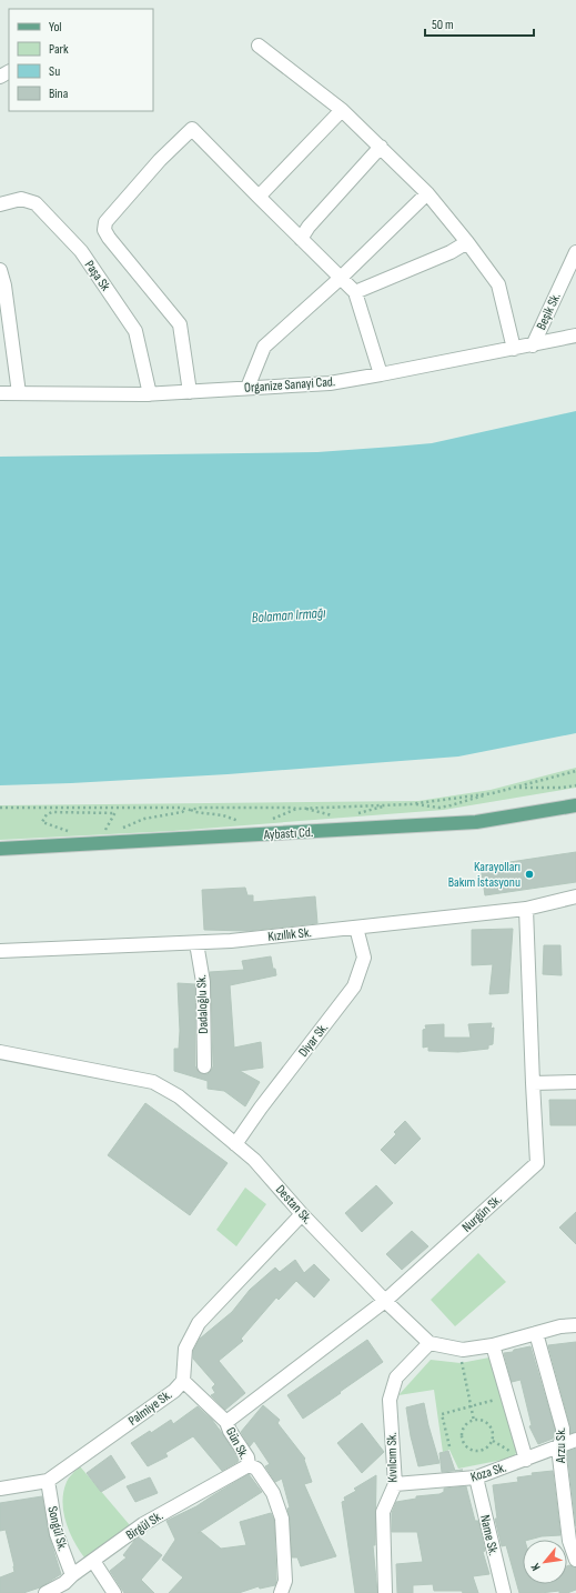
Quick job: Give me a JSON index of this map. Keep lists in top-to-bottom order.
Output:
{
  "streets": {
    "main road": ["Aybastı Cd."],
    "street": [
      "Paşa Sk",
      "Beşik Sk.",
      "Organize Sanayi Cad.",
      "Kızıllık Sk.",
      "Dadaloğlu Sk.",
      "Diyar Sk.",
      "Destan Sk.",
      "Nurgün Sk.",
      "Palmiye Sk.",
      "Gün Sk.",
      "Arzu Sk.",
      "Kıvılcım Sk.",
      "Koza Sk.",
      "Birgül Sk.",
      "Songül Sk.",
      "Name Sk."
    ]
  },
  "crossings": [
    ["Paşa Sk", "Organize Sanayi Cad."],
    ["Beşik Sk.", "Organize Sanayi Cad."],
    ["Kızıllık Sk.", "Dadaloğlu Sk."],
    ["Kızıllık Sk.", "Diyar Sk."],
    ["Kızıllık Sk.", "Nurgün Sk."],
    ["Diyar Sk.", "Destan Sk."],
    ["Destan Sk.", "Nurgün Sk."],
    ["Destan Sk.", "Palmiye Sk."],
    ["Destan Sk.", "Kıvılcım Sk."],
    ["Nurgün Sk.", "Gün Sk."],
    ["Palmiye Sk.", "Gün Sk."],
    ["Palmiye Sk.", "Songül Sk."],
    ["Gün Sk.", "Birgül Sk."],
    ["Arzu Sk.", "Koza Sk."],
    ["Kıvılcım Sk.", "Koza Sk."],
    ["Koza Sk.", "Name Sk."],
    ["Birgül Sk.", "Songül Sk."]
  ],
  "water": ["Bolaman Irmağı"],
  "places": ["Karayolları Bakım İstasyonu"],
  "legend": [
    "Yol",
    "Park",
    "Su",
    "Bina"
  ],
  "scale_bar": "50 m",
  "north": "bottom left"
}
